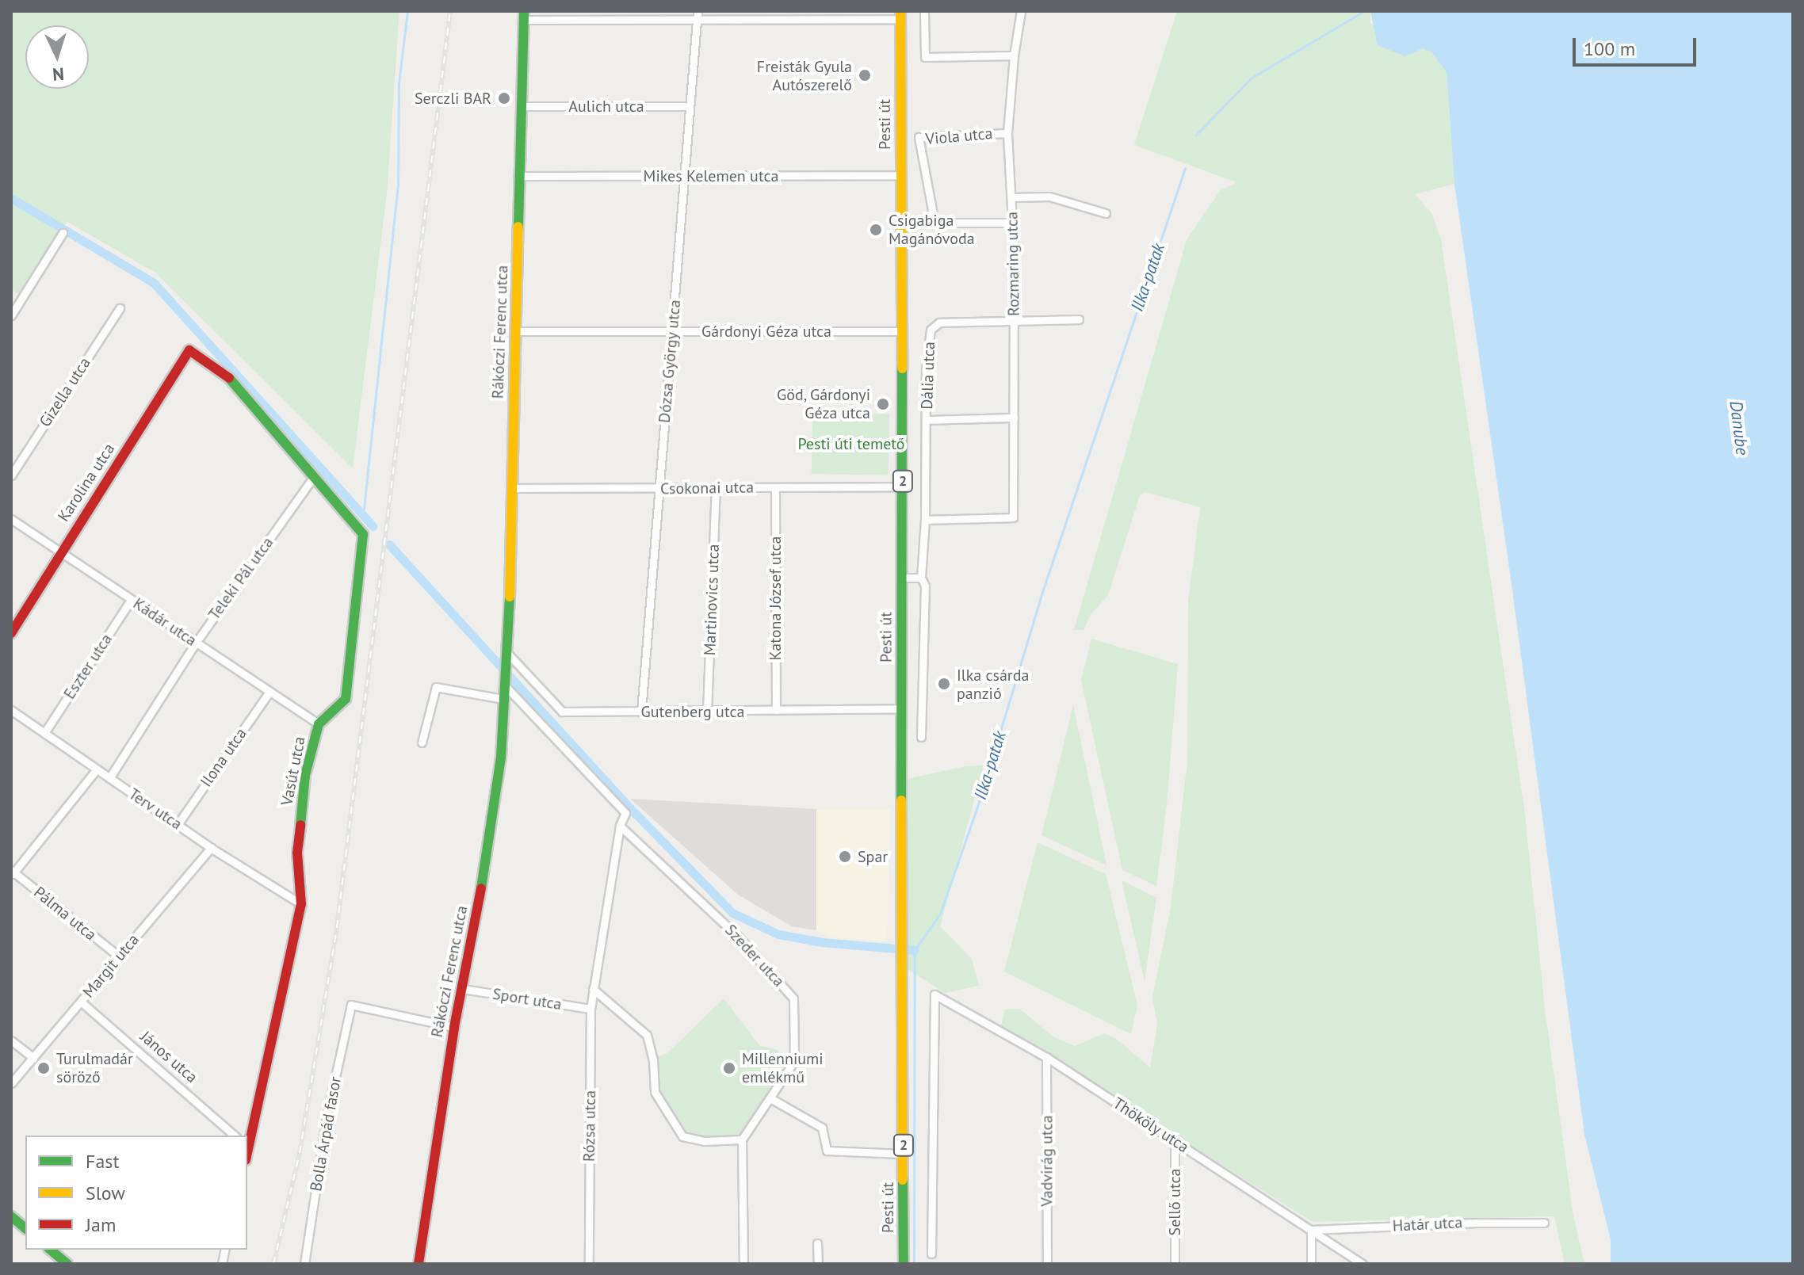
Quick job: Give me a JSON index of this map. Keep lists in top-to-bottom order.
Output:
{
  "streets": {
    "street": [
      "Aulich utca",
      "Pesti út",
      "Viola utca",
      "Mikes Kelemen utca",
      "Rozmaring utca",
      "Gárdonyi Géza utca",
      "Rákóczi Ferenc utca",
      "Dózsa György utca",
      "Dália utca",
      "Gizella utca",
      "2",
      "Karolina utca",
      "Csokonai utca",
      "Teleki Pál utca",
      "Katona József utca",
      "Martinovics utca",
      "Kádár utca",
      "Eszter utca",
      "Gutenberg utca",
      "Ilona utca",
      "Vasút utca",
      "Terv utca",
      "Pálma utca",
      "Szeder utca",
      "Margit utca",
      "Sport utca",
      "János utca",
      "Thököly utca",
      "Rózsa utca",
      "Bolla Árpád fasor",
      "Vadvirág utca",
      "Sellő utca",
      "Határ utca"
    ]
  },
  "crossings": [
    ["Aulich utca", "Rákóczi Ferenc utca"],
    ["Aulich utca", "Dózsa György utca"],
    ["Pesti út", "Mikes Kelemen utca"],
    ["Pesti út", "Gárdonyi Géza utca"],
    ["Pesti út", "Csokonai utca"],
    ["Pesti út", "Gutenberg utca"],
    ["Viola utca", "Rozmaring utca"],
    ["Mikes Kelemen utca", "Rákóczi Ferenc utca"],
    ["Mikes Kelemen utca", "Dózsa György utca"],
    ["Rozmaring utca", "Dália utca"],
    ["Gárdonyi Géza utca", "Rákóczi Ferenc utca"],
    ["Gárdonyi Géza utca", "Dózsa György utca"],
    ["Rákóczi Ferenc utca", "Csokonai utca"],
    ["Rákóczi Ferenc utca", "Gutenberg utca"],
    ["Rákóczi Ferenc utca", "Sport utca"],
    ["Rákóczi Ferenc utca", "Bolla Árpád fasor"],
    ["Dózsa György utca", "Csokonai utca"],
    ["Dózsa György utca", "Gutenberg utca"],
    ["Karolina utca", "Kádár utca"],
    ["Karolina utca", "Vasút utca"],
    ["Csokonai utca", "Katona József utca"],
    ["Csokonai utca", "Martinovics utca"],
    ["Teleki Pál utca", "Kádár utca"],
    ["Teleki Pál utca", "Vasút utca"],
    ["Teleki Pál utca", "Terv utca"],
    ["Katona József utca", "Gutenberg utca"],
    ["Martinovics utca", "Gutenberg utca"],
    ["Kádár utca", "Eszter utca"],
    ["Kádár utca", "Ilona utca"],
    ["Kádár utca", "Vasút utca"],
    ["Eszter utca", "Terv utca"],
    ["Ilona utca", "Terv utca"],
    ["Vasút utca", "Terv utca"],
    ["Terv utca", "Margit utca"],
    ["Pálma utca", "Margit utca"],
    ["Szeder utca", "Rózsa utca"],
    ["Margit utca", "János utca"],
    ["Sport utca", "Rózsa utca"],
    ["Thököly utca", "Vadvirág utca"],
    ["Thököly utca", "Sellő utca"],
    ["Thököly utca", "Határ utca"]
  ],
  "water": ["Ilka-patak", "Danube"],
  "parks": ["Pesti úti temető"],
  "places": [
    "Freisták Gyula Autószerelő",
    "Serczli BAR",
    "Csigabiga Magánóvoda",
    "Göd, Gárdonyi Géza utca",
    "Ilka csárda panzió",
    "Spar",
    "Turulmadár söröző",
    "Millenniumi emlékmű"
  ],
  "legend": ["Fast", "Slow", "Jam"],
  "scale_bar": "100 m",
  "north": "bottom"
}
